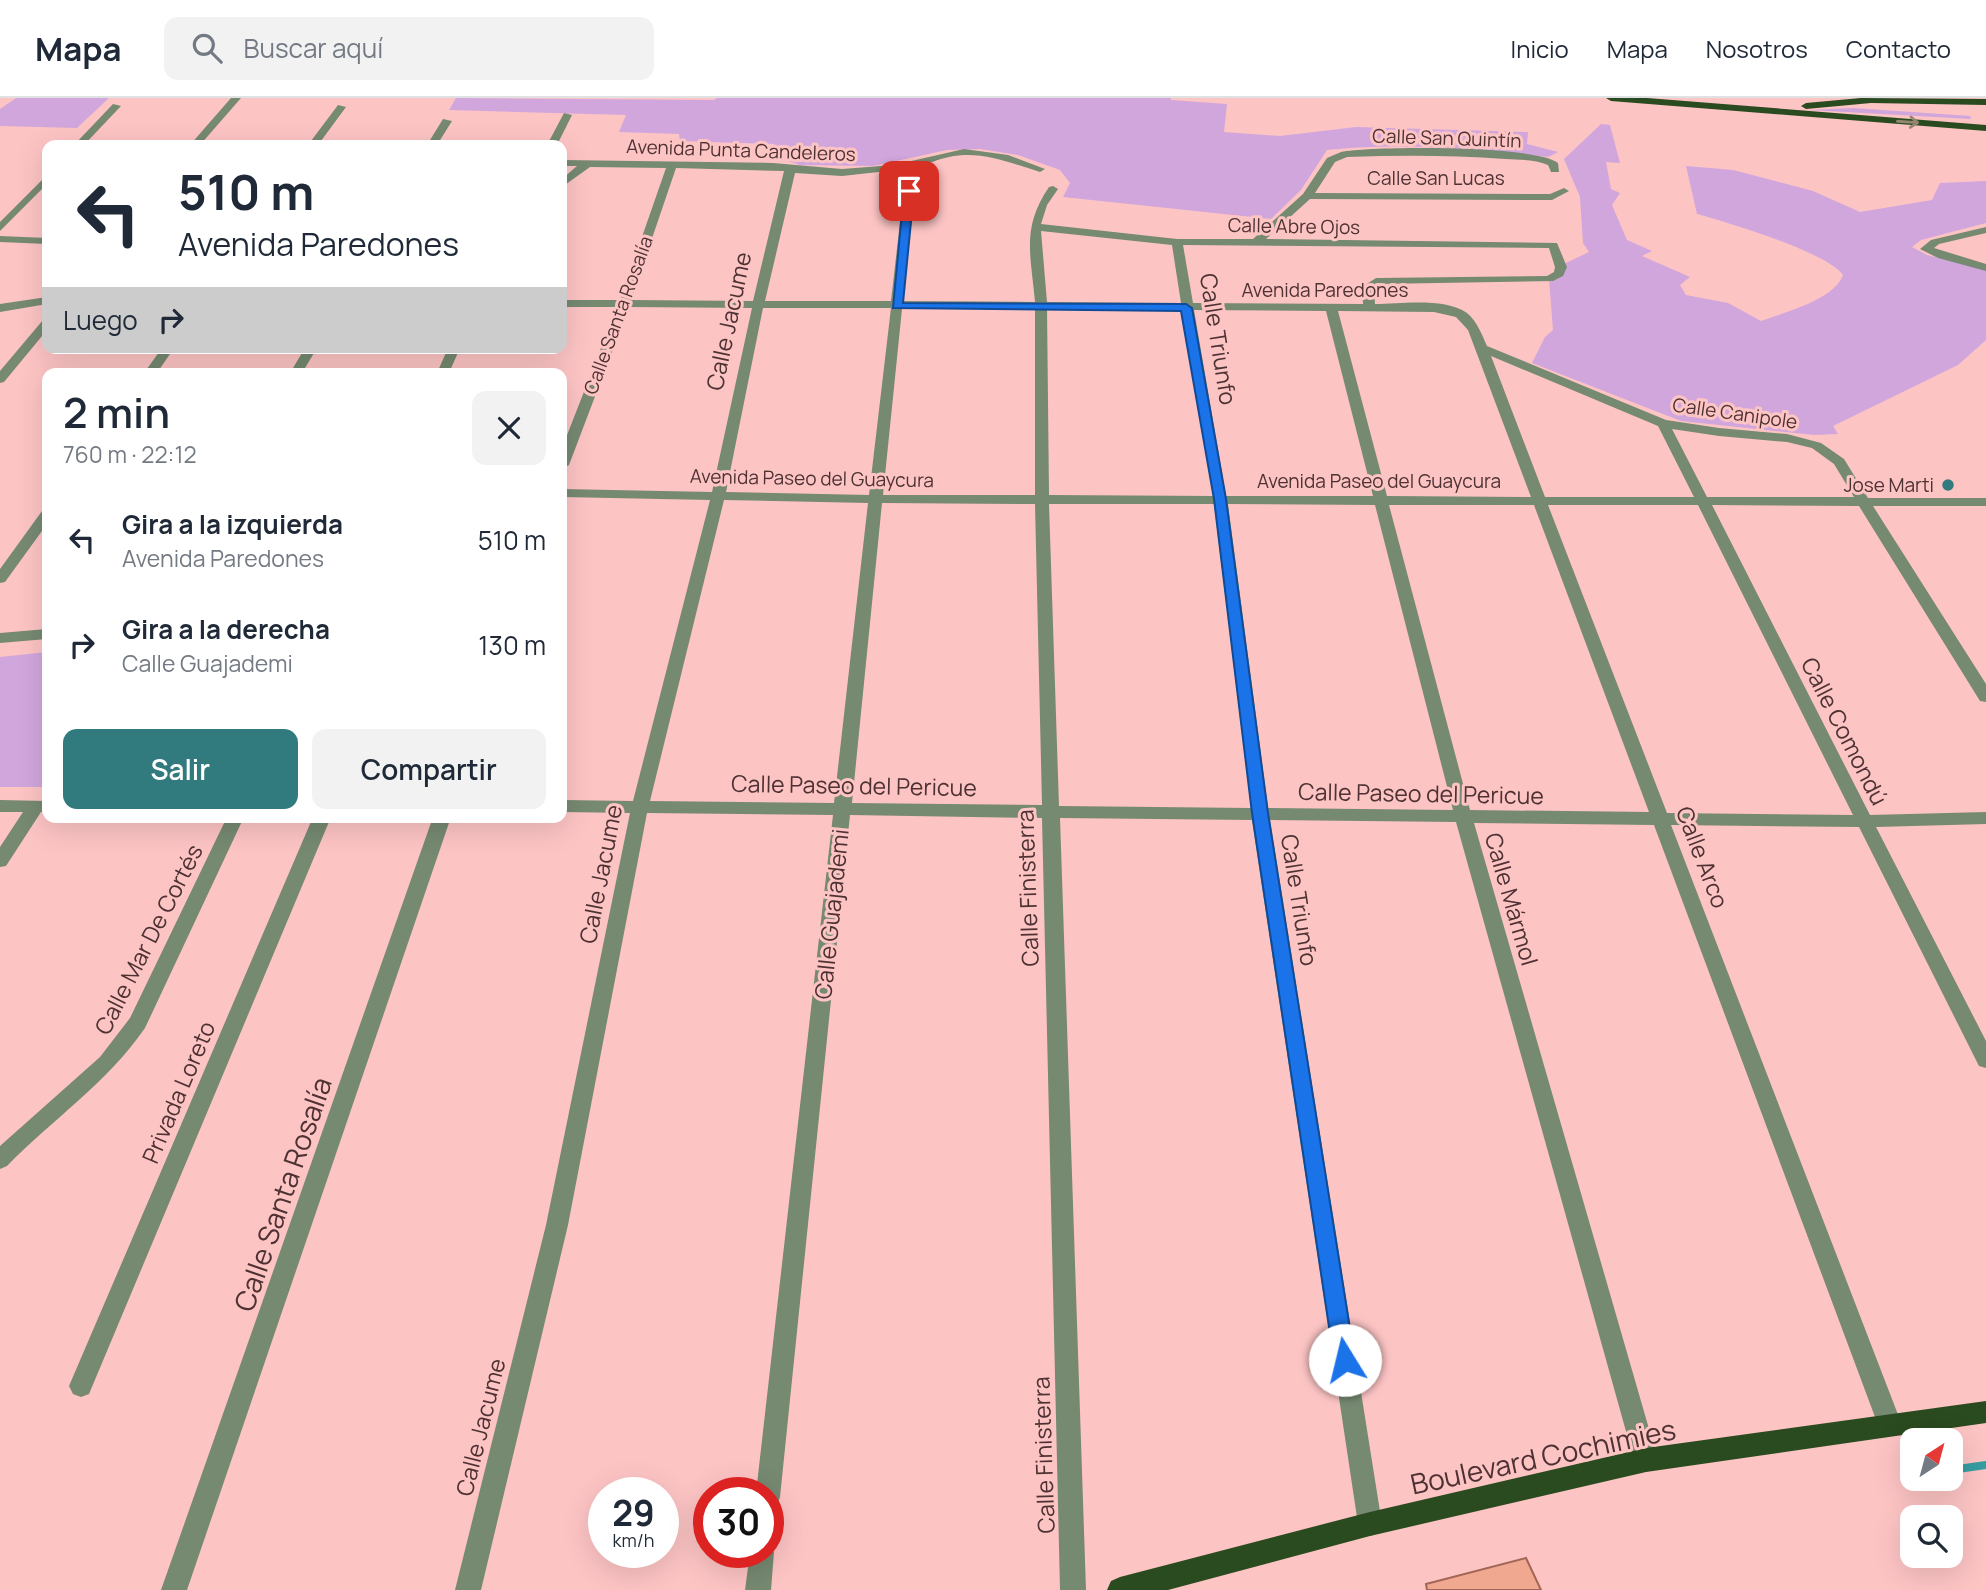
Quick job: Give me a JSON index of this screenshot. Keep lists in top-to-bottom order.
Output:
{
  "streets": {
    "main road": ["Boulevard Cochimies"],
    "street": [
      "Calle San Quintín",
      "Avenida Punta Candeleros",
      "Calle San Lucas",
      "Calle Abre Ojos",
      "Avenida Paredones",
      "Calle Santa Rosalía",
      "Calle Jacume",
      "Calle Triunfo",
      "Calle Canipole",
      "Avenida Paseo del Guaycura",
      "Calle Comondú",
      "Calle Paseo del Pericue",
      "Calle Arco",
      "Calle Finisterra",
      "Calle Mármol",
      "Calle Guajademi",
      "Calle Mar De Cortés",
      "Privada Loreto"
    ]
  },
  "crossings": [
    ["Calle San Quintín", "Calle San Lucas"],
    ["Avenida Punta Candeleros", "Calle Santa Rosalía"],
    ["Avenida Punta Candeleros", "Calle Jacume"],
    ["Avenida Punta Candeleros", "Calle Guajademi"],
    ["Calle Abre Ojos", "Avenida Paredones"],
    ["Calle Abre Ojos", "Calle Triunfo"],
    ["Calle Abre Ojos", "Calle Finisterra"],
    ["Avenida Paredones", "Calle Santa Rosalía"],
    ["Avenida Paredones", "Calle Jacume"],
    ["Avenida Paredones", "Calle Triunfo"],
    ["Avenida Paredones", "Calle Arco"],
    ["Avenida Paredones", "Calle Finisterra"],
    ["Avenida Paredones", "Calle Mármol"],
    ["Avenida Paredones", "Calle Guajademi"],
    ["Calle Jacume", "Avenida Paseo del Guaycura"],
    ["Calle Jacume", "Calle Paseo del Pericue"],
    ["Calle Triunfo", "Avenida Paseo del Guaycura"],
    ["Calle Triunfo", "Calle Paseo del Pericue"],
    ["Calle Triunfo", "Boulevard Cochimies"],
    ["Calle Canipole", "Avenida Paseo del Guaycura"],
    ["Calle Canipole", "Calle Comondú"],
    ["Calle Canipole", "Calle Arco"],
    ["Avenida Paseo del Guaycura", "Calle Comondú"],
    ["Avenida Paseo del Guaycura", "Calle Arco"],
    ["Avenida Paseo del Guaycura", "Calle Finisterra"],
    ["Avenida Paseo del Guaycura", "Calle Mármol"],
    ["Avenida Paseo del Guaycura", "Calle Guajademi"],
    ["Calle Comondú", "Calle Paseo del Pericue"],
    ["Calle Paseo del Pericue", "Calle Arco"],
    ["Calle Paseo del Pericue", "Calle Finisterra"],
    ["Calle Paseo del Pericue", "Calle Mármol"],
    ["Calle Paseo del Pericue", "Calle Guajademi"],
    ["Calle Arco", "Boulevard Cochimies"],
    ["Calle Mármol", "Boulevard Cochimies"]
  ],
  "places": ["Jose Marti"],
  "north": "top right",
  "page": {
    "header": "Mapa",
    "search": "Buscar aquí",
    "nav": [
      "Inicio",
      "Mapa",
      "Nosotros",
      "Contacto"
    ],
    "turn": ["510 m", "Avenida Paredones"],
    "then": "Luego",
    "heading": ["2 min", "760 m · 22:12"],
    "list": [
      {
        "name": "Gira a la izquierda",
        "note": "Avenida Paredones",
        "value": "510 m"
      },
      {
        "name": "Gira a la derecha",
        "note": "Calle Guajademi",
        "value": "130 m"
      }
    ],
    "buttons": ["Salir", "Compartir"],
    "speed": "29 km/h",
    "limit": "30"
  }
}
